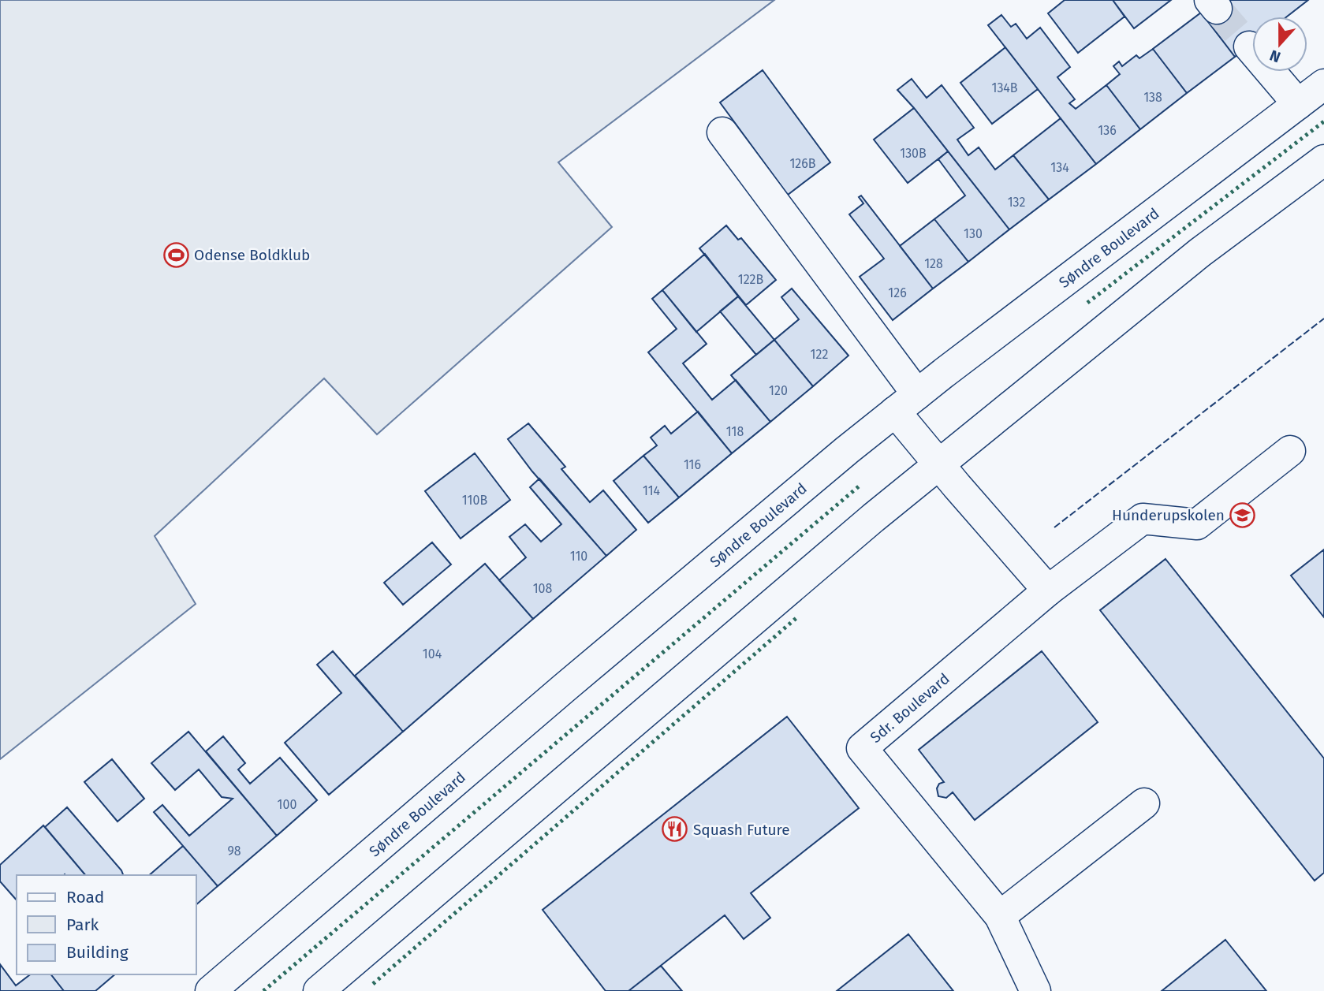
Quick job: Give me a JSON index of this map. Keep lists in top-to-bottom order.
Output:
{
  "streets": {
    "street": ["Søndre Boulevard", "Sdr. Boulevard"]
  },
  "places": {
    "sports": ["Odense Boldklub"],
    "school or university": ["Hunderupskolen"],
    "restaurant": ["Squash Future"]
  },
  "house_numbers": [
    "134B",
    "138",
    "136",
    "130B",
    "126B",
    "134",
    "132",
    "130",
    "128",
    "122B",
    "126",
    "122",
    "120",
    "118",
    "116",
    "114",
    "110B",
    "110",
    "108",
    "104",
    "100",
    "98"
  ],
  "legend": ["Road", "Park", "Building"],
  "north": "bottom"
}
